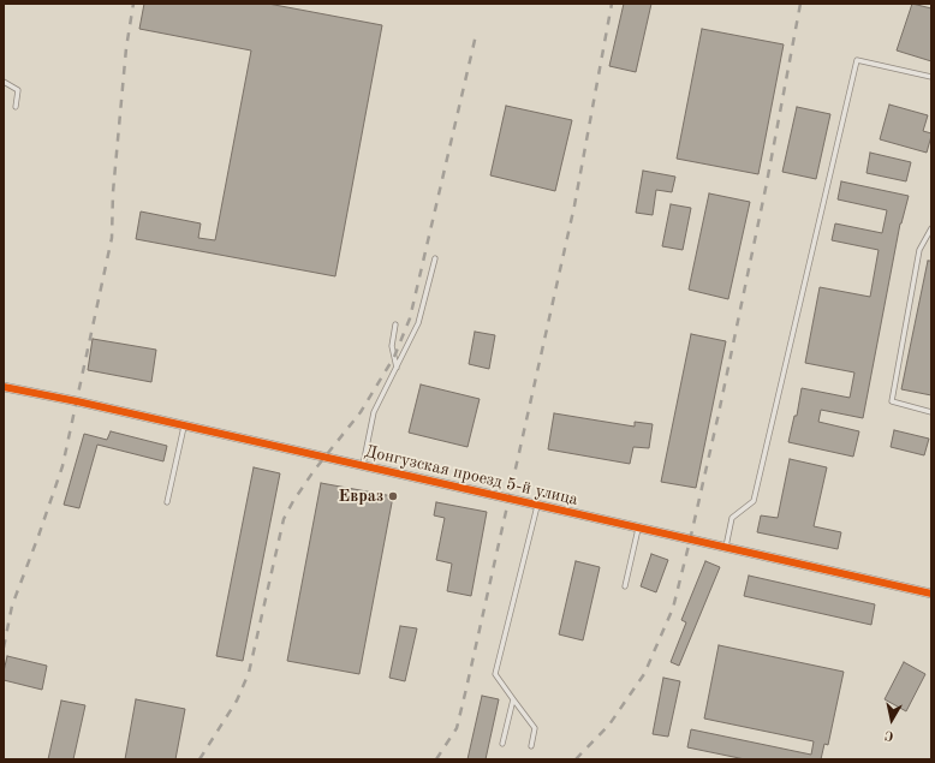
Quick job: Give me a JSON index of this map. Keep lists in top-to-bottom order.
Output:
{
  "streets": {
    "street": ["Донгузская проезд 5-й улица"]
  },
  "places": ["Евраз"],
  "north": "bottom"
}
